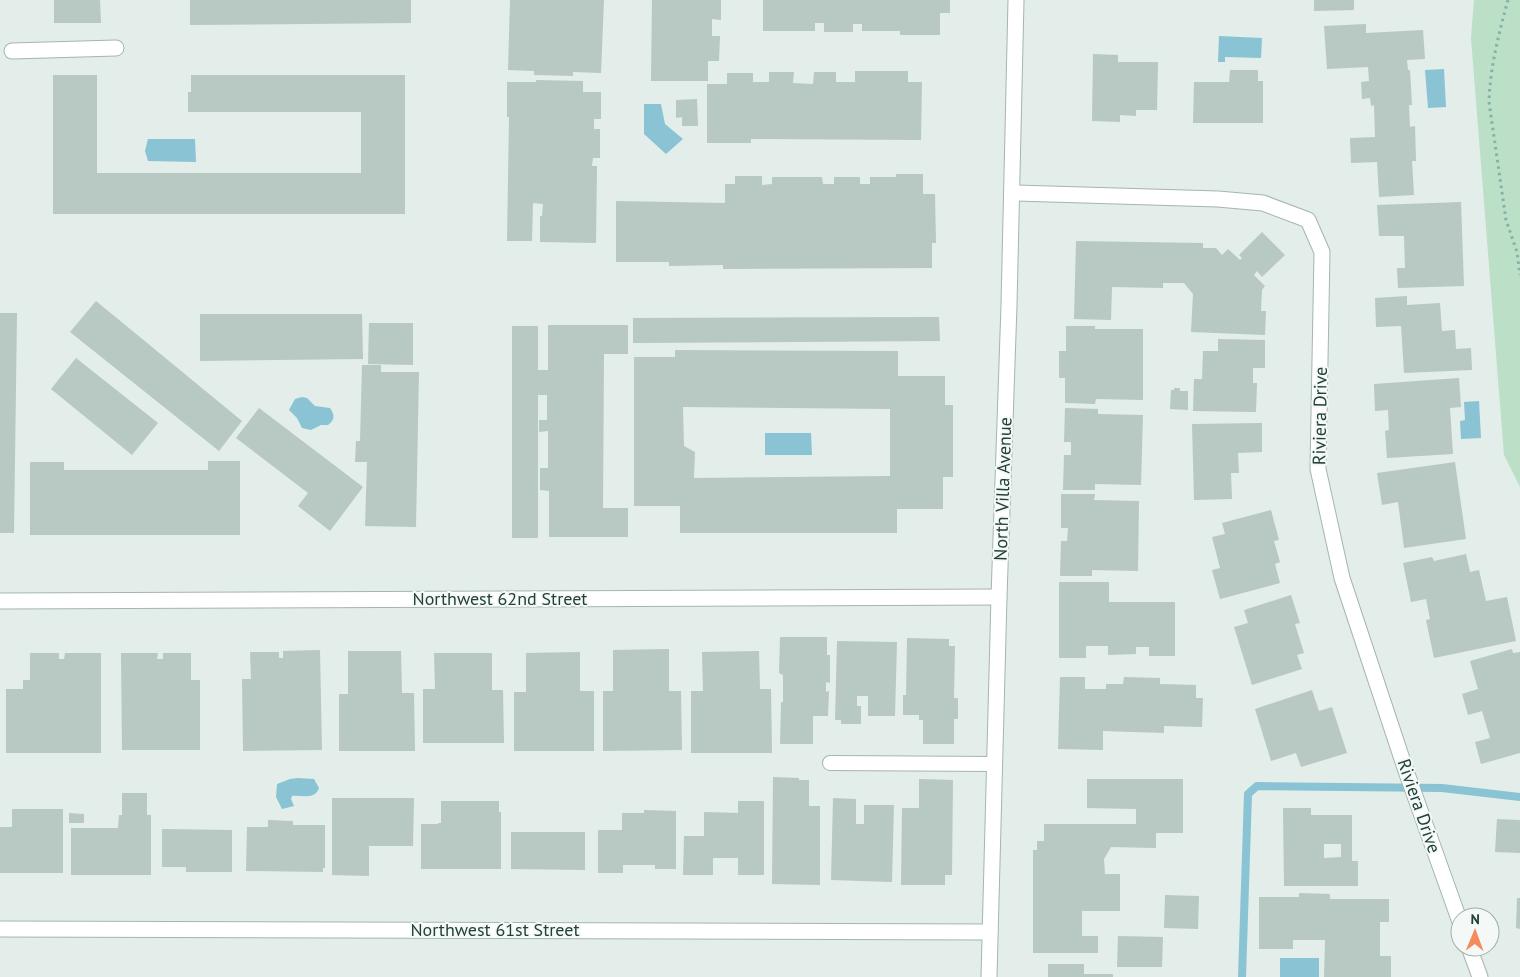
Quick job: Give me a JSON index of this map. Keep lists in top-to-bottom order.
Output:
{
  "streets": {
    "street": [
      "Riviera Drive",
      "North Villa Avenue",
      "Northwest 62nd Street",
      "Northwest 61st Street"
    ]
  },
  "crossings": [
    ["Riviera Drive", "North Villa Avenue"],
    ["North Villa Avenue", "Northwest 62nd Street"],
    ["North Villa Avenue", "Northwest 61st Street"]
  ],
  "north": "top"
}
